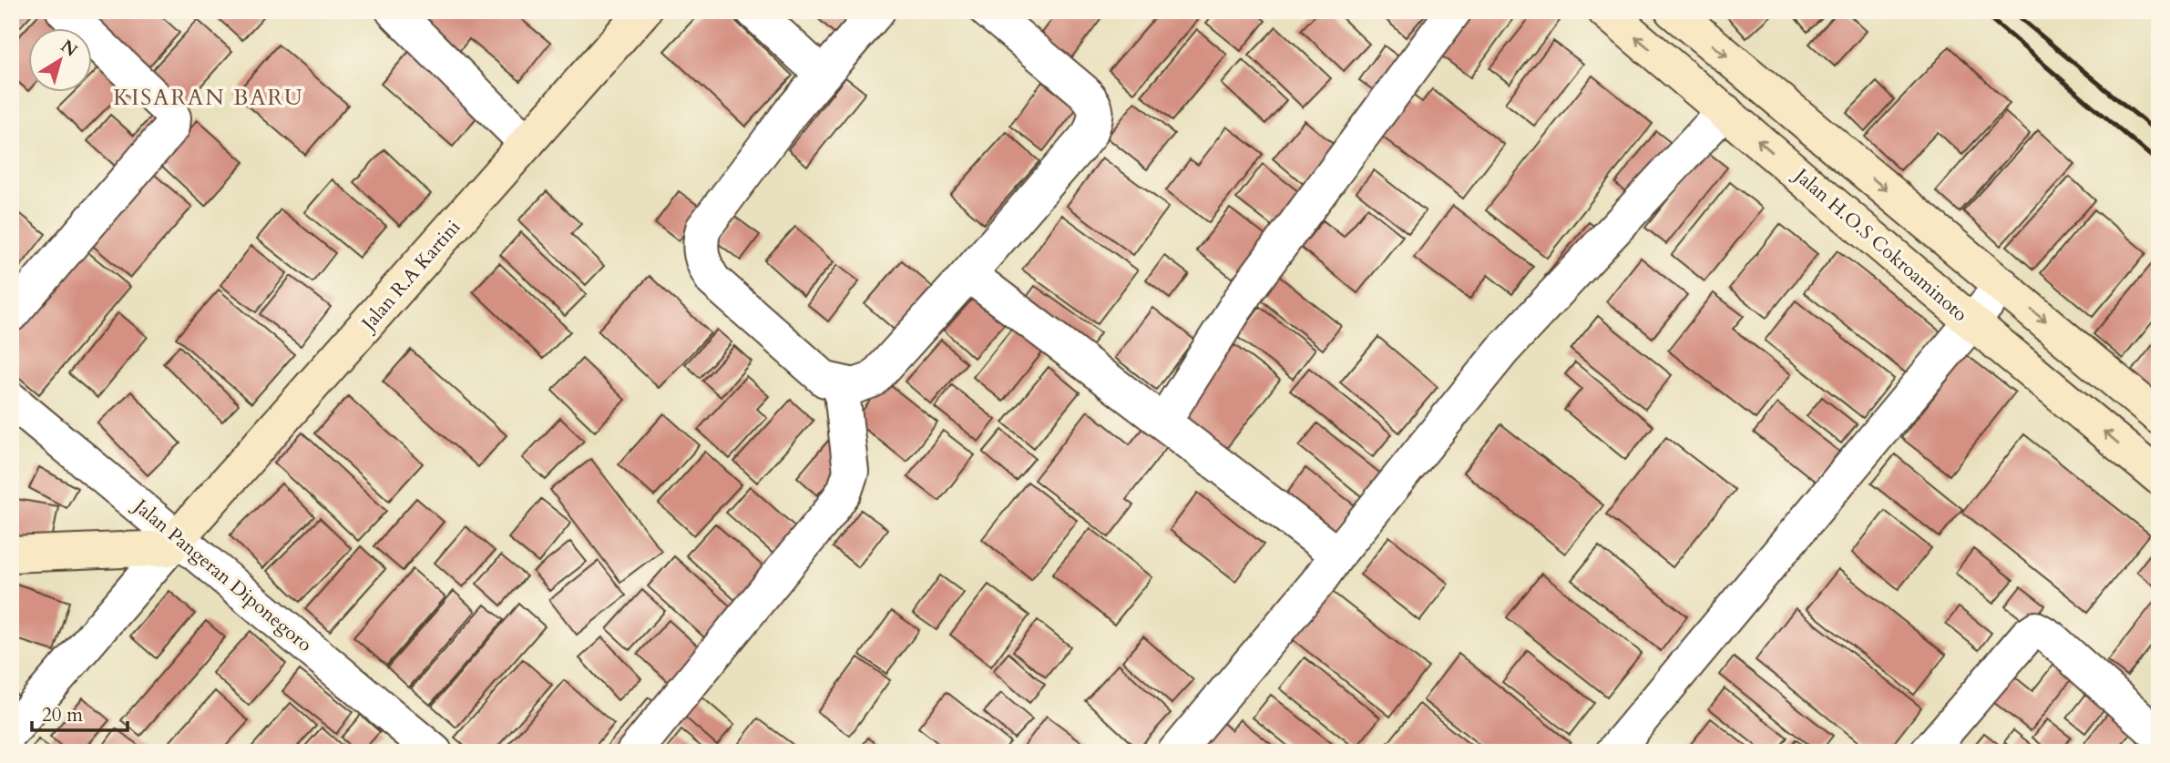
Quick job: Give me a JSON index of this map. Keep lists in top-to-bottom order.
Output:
{
  "streets": {
    "main road": ["Jalan H.O.S Cokroaminoto", "Jalan R.A Kartini"],
    "street": ["Jalan Pangeran Diponegoro"]
  },
  "crossings": [
    ["Jalan R.A Kartini", "Jalan Pangeran Diponegoro"]
  ],
  "districts": ["KISARAN BARU"],
  "scale_bar": "20 m",
  "north": "top right"
}
